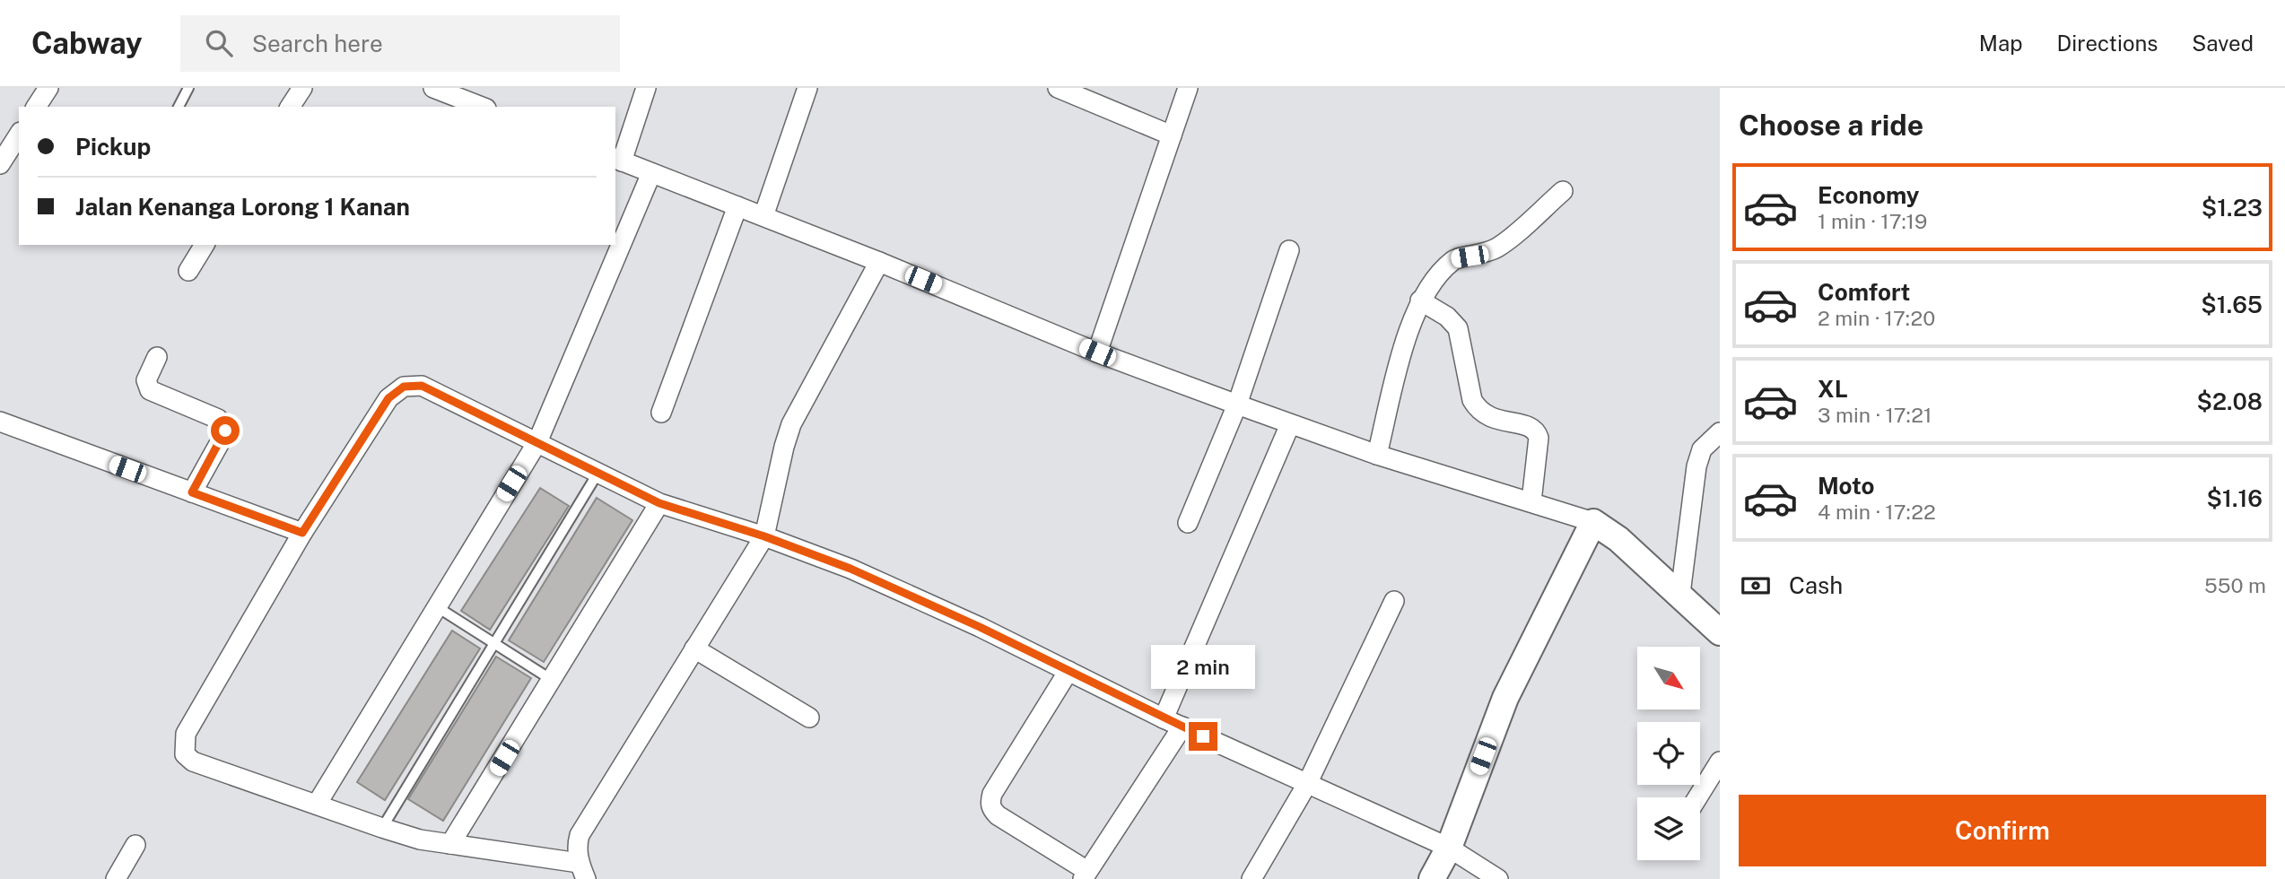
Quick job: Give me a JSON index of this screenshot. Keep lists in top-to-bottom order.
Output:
{
  "north": "bottom right",
  "page": {
    "header": "Cabway",
    "search": "Search here",
    "nav": ["Map", "Directions", "Saved"],
    "heading": "Choose a ride",
    "banner": ["Pickup", "Jalan Kenanga Lorong 1 Kanan"],
    "list": [
      {
        "name": "Economy",
        "note": "1 min · 17:19",
        "value": "$1.23"
      },
      {
        "name": "Comfort",
        "note": "2 min · 17:20",
        "value": "$1.65"
      },
      {
        "name": "XL",
        "note": "3 min · 17:21",
        "value": "$2.08"
      },
      {
        "name": "Moto",
        "note": "4 min · 17:22",
        "value": "$1.16"
      }
    ],
    "pay": ["Cash", "550 m"],
    "bubble": "2 min",
    "buttons": "Confirm"
  }
}
